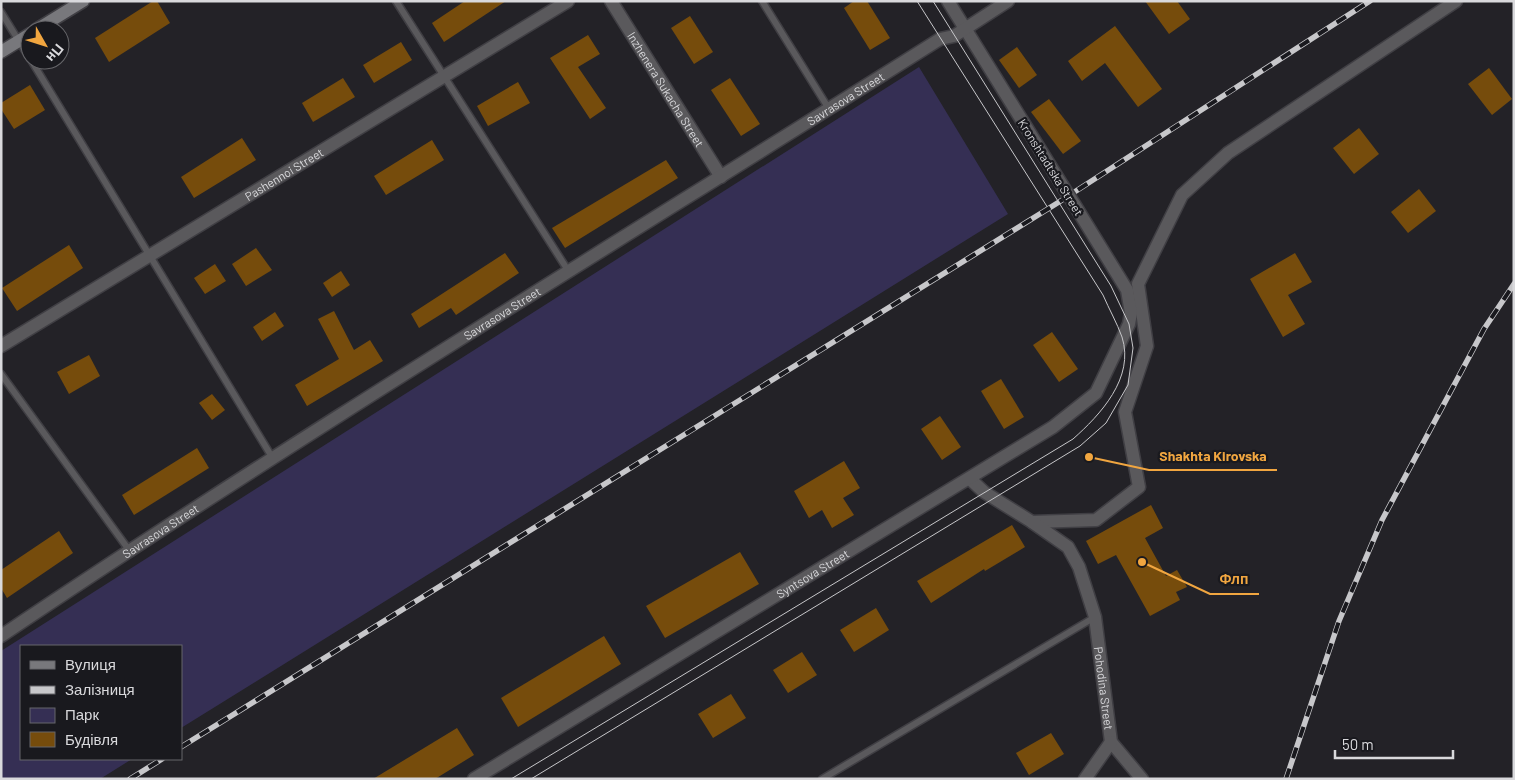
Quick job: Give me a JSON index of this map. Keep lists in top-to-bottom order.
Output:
{
  "streets": {
    "street": [
      "Inzhenera Sukacha Street",
      "Savrasova Street",
      "Kronshtadtska Street",
      "Pashennoi Street",
      "Syntsova Street",
      "Pohodina Street"
    ]
  },
  "crossings": [
    ["Inzhenera Sukacha Street", "Savrasova Street"],
    ["Savrasova Street", "Kronshtadtska Street"],
    ["Kronshtadtska Street", "Syntsova Street"],
    ["Syntsova Street", "Pohodina Street"]
  ],
  "places": ["Shakhta Kirovska", "Флп"],
  "legend": [
    "Вулиця",
    "Залізниця",
    "Парк",
    "Будівля"
  ],
  "scale_bar": "50 m",
  "north": "bottom right"
}
